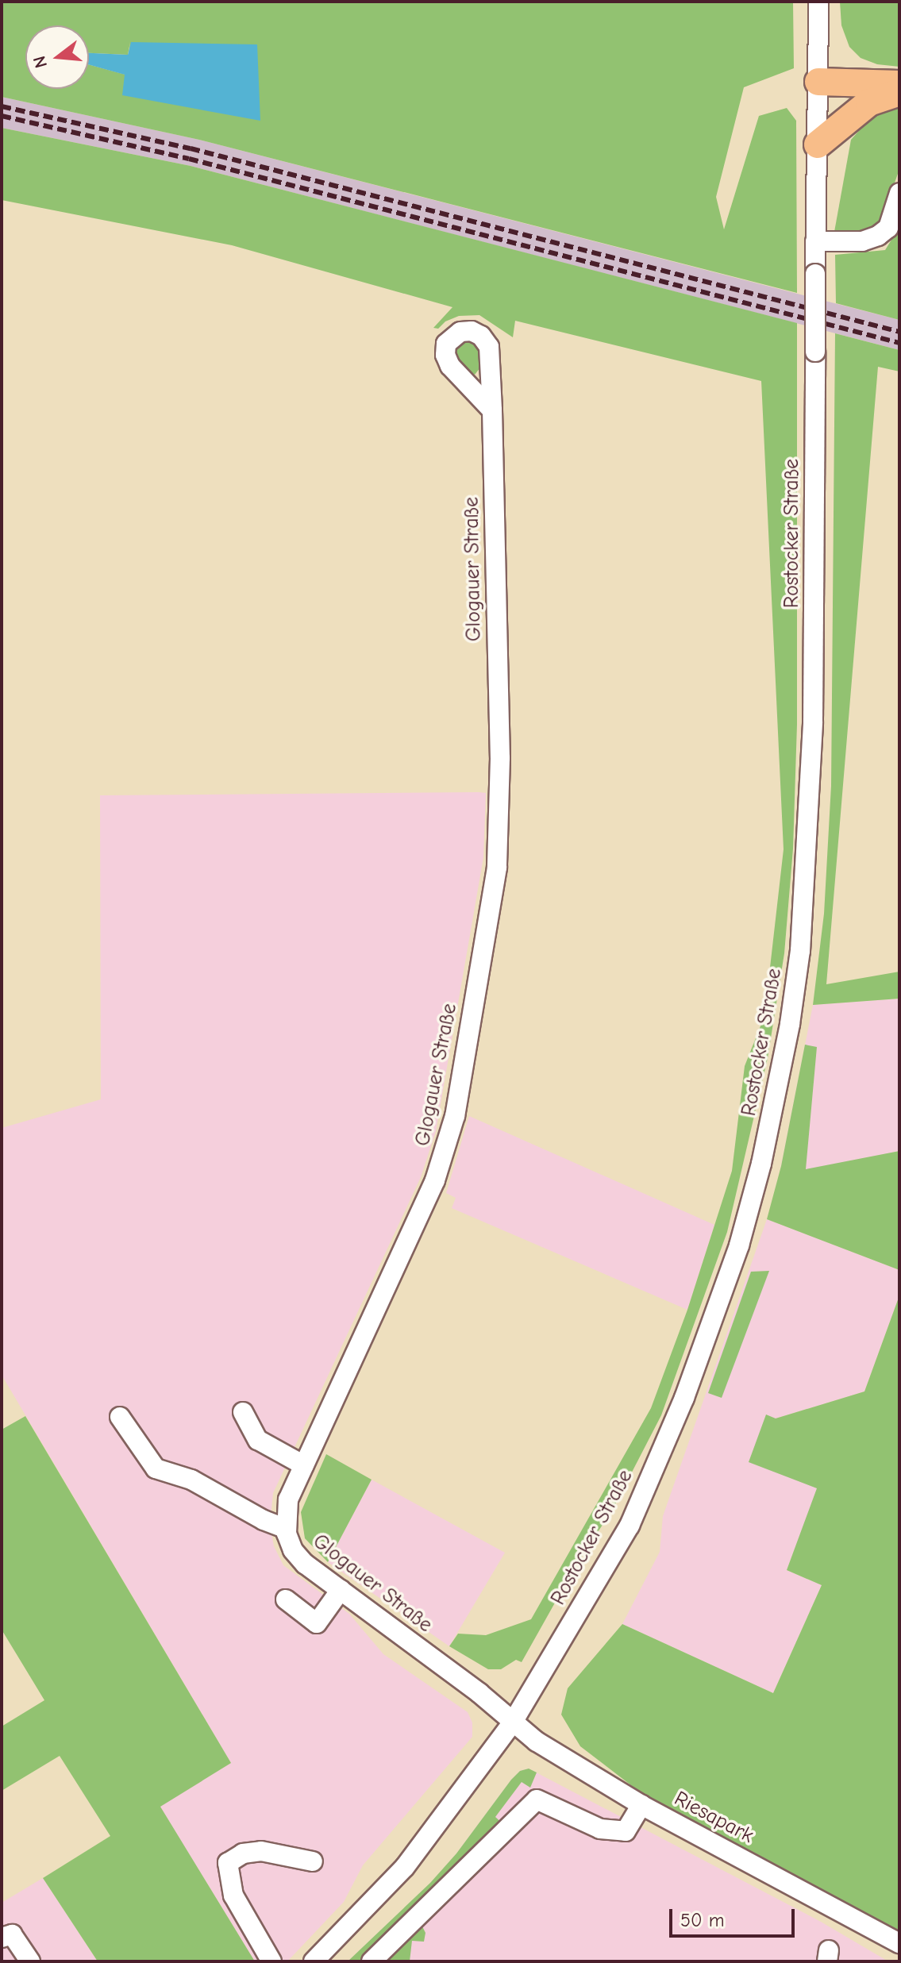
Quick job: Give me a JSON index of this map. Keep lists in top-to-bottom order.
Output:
{
  "streets": {
    "street": ["Rostocker Straße", "Glogauer Straße", "Riesapark"]
  },
  "crossings": [
    ["Rostocker Straße", "Glogauer Straße"],
    ["Rostocker Straße", "Riesapark"],
    ["Glogauer Straße", "Riesapark"]
  ],
  "scale_bar": "50 m",
  "north": "left"
}
